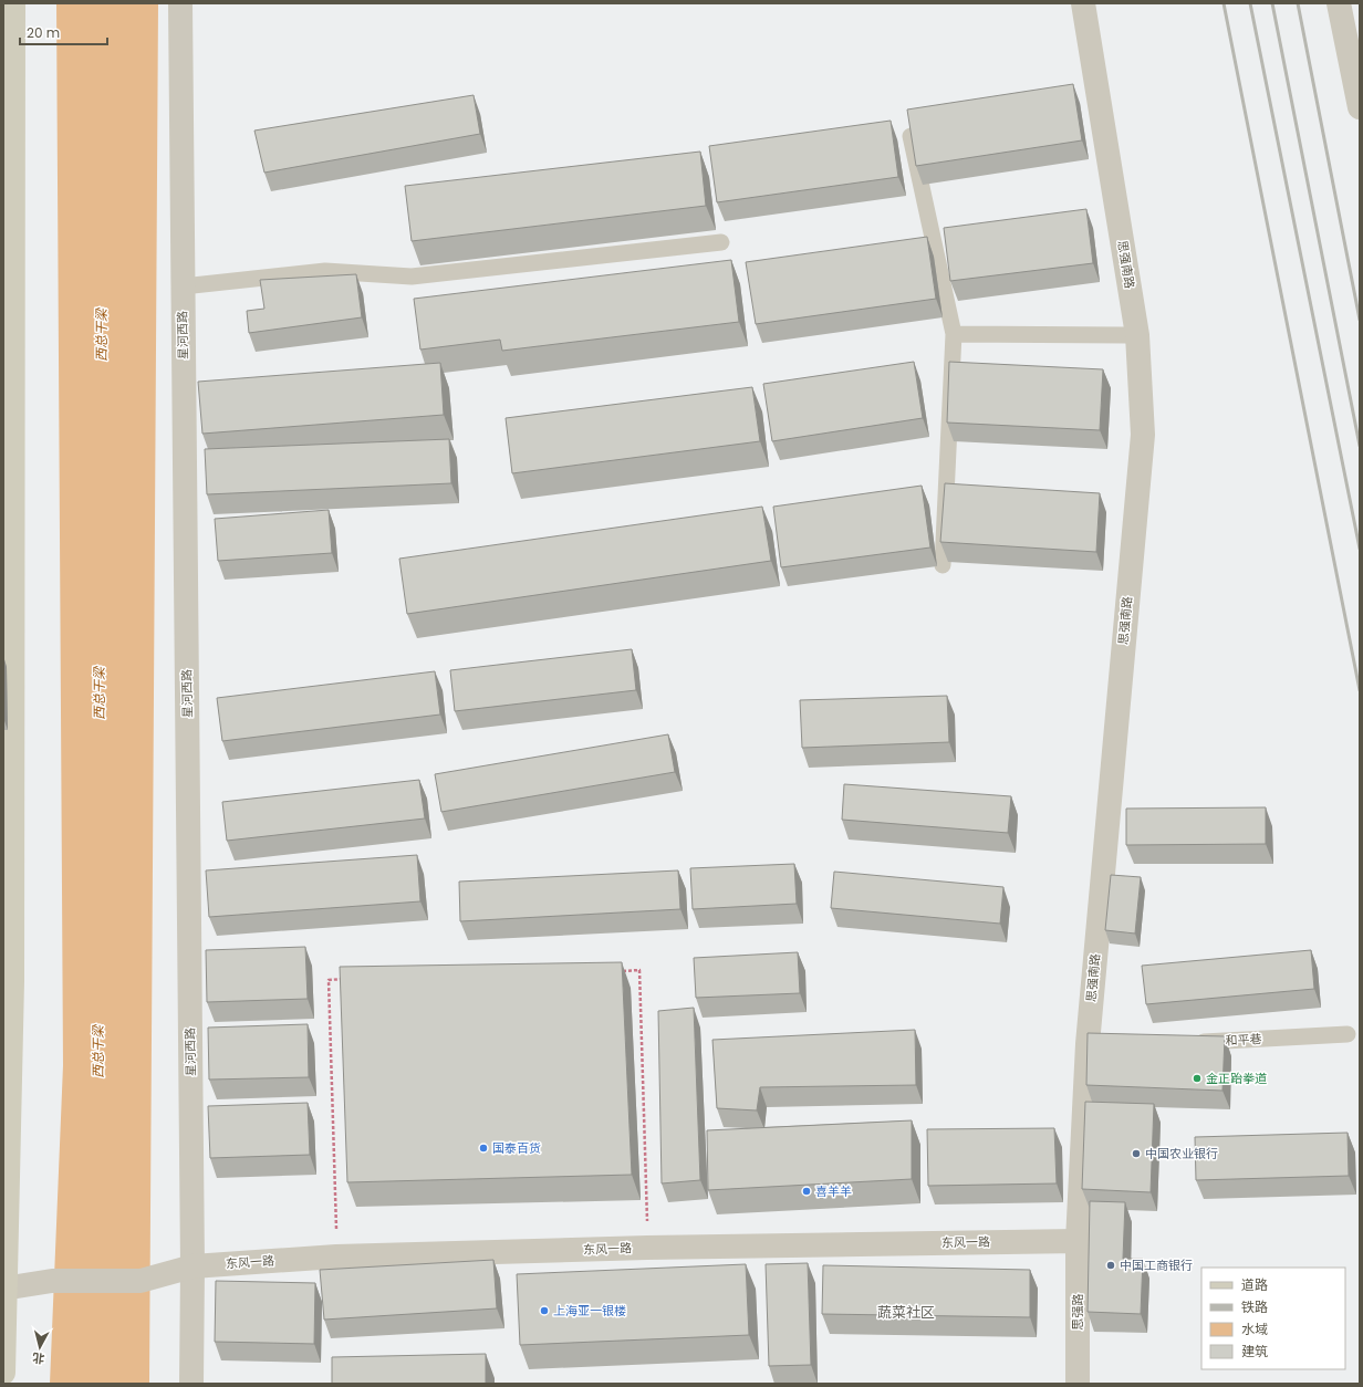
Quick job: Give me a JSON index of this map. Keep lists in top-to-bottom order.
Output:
{
  "streets": {
    "street": [
      "思强南路",
      "星河西路",
      "东风一路",
      "思强路"
    ],
    "lane": ["和平巷"]
  },
  "crossings": [
    ["思强南路", "东风一路"],
    ["思强南路", "思强路"],
    ["星河西路", "东风一路"],
    ["东风一路", "思强路"]
  ],
  "districts": ["蔬菜社区"],
  "water": ["西总干梁"],
  "places": [
    "金正跆拳道",
    "国泰百货",
    "中国农业银行",
    "喜羊羊",
    "中国工商银行",
    "上海亚一银楼"
  ],
  "legend": [
    "道路",
    "铁路",
    "水域",
    "建筑"
  ],
  "scale_bar": "20 m",
  "north": "bottom"
}
